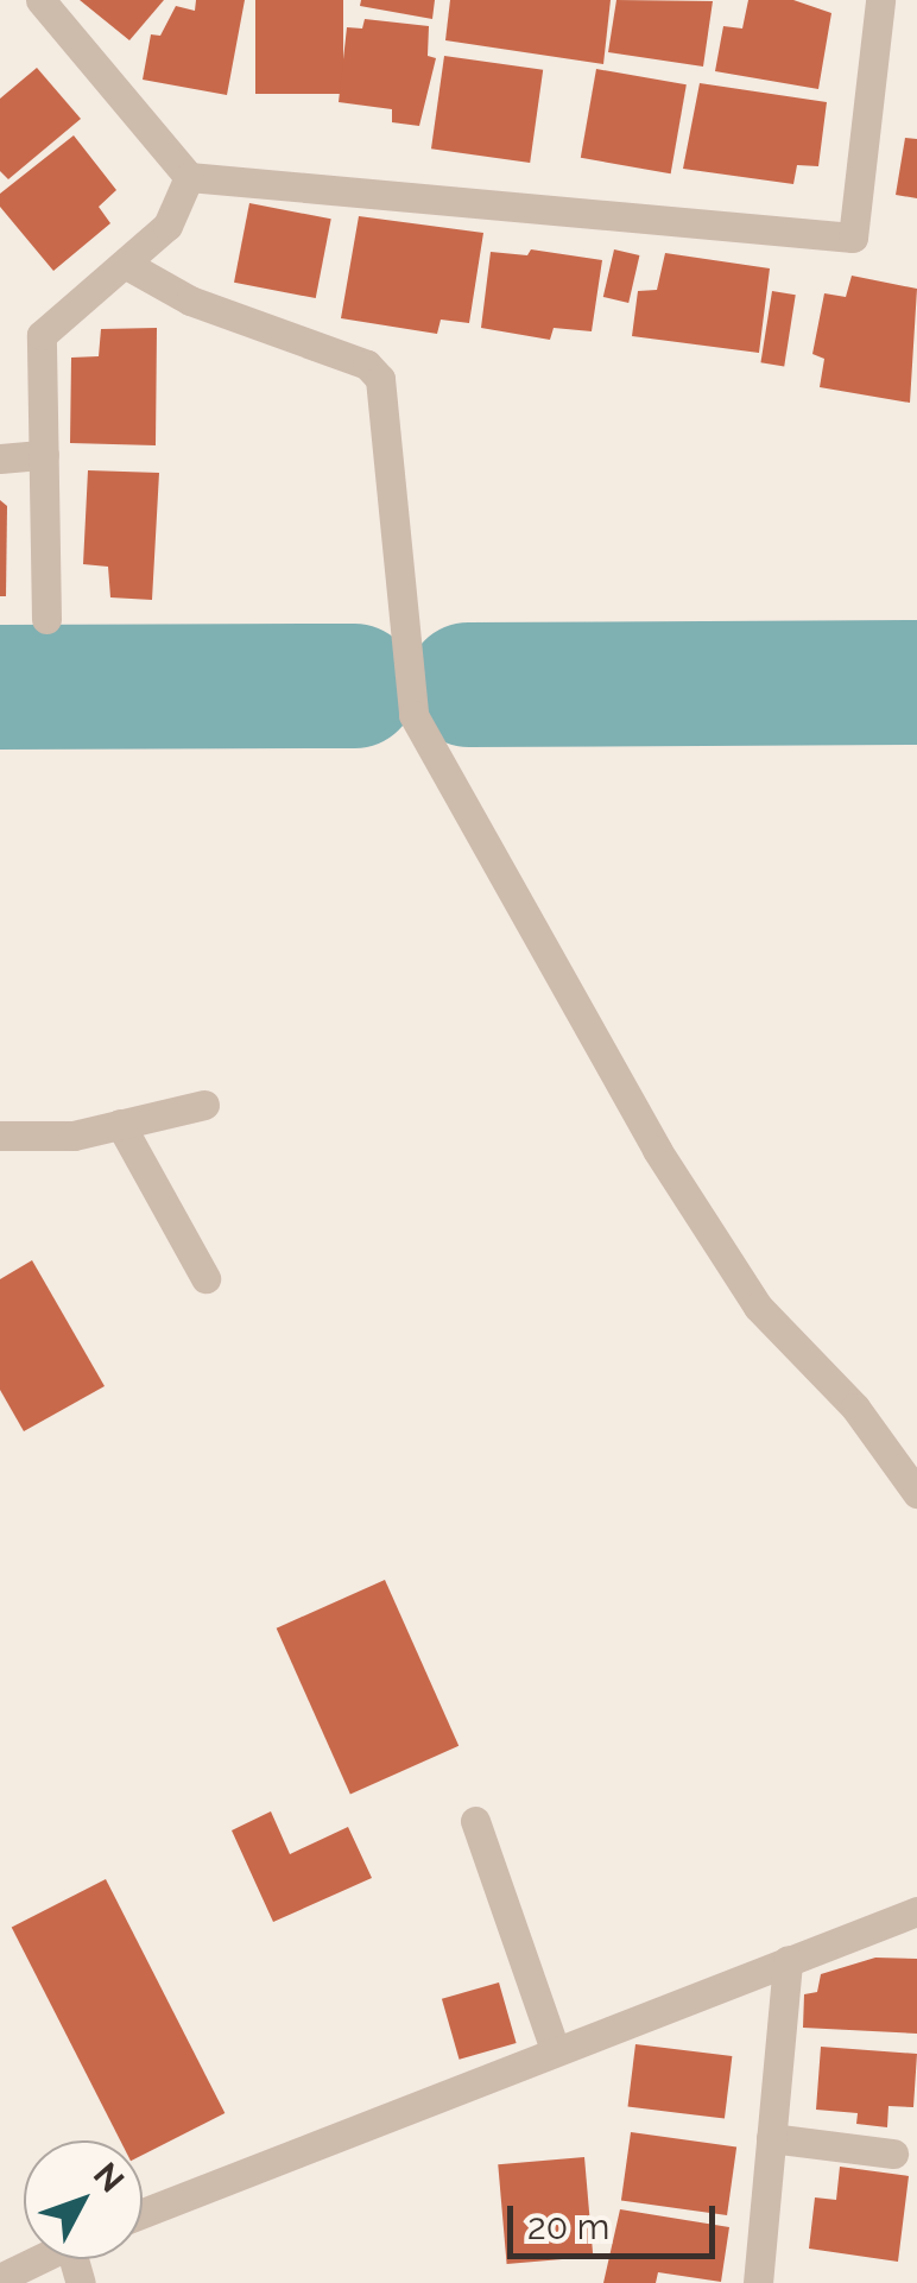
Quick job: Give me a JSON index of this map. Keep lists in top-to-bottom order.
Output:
{
  "scale_bar": "20 m",
  "north": "top right"
}
